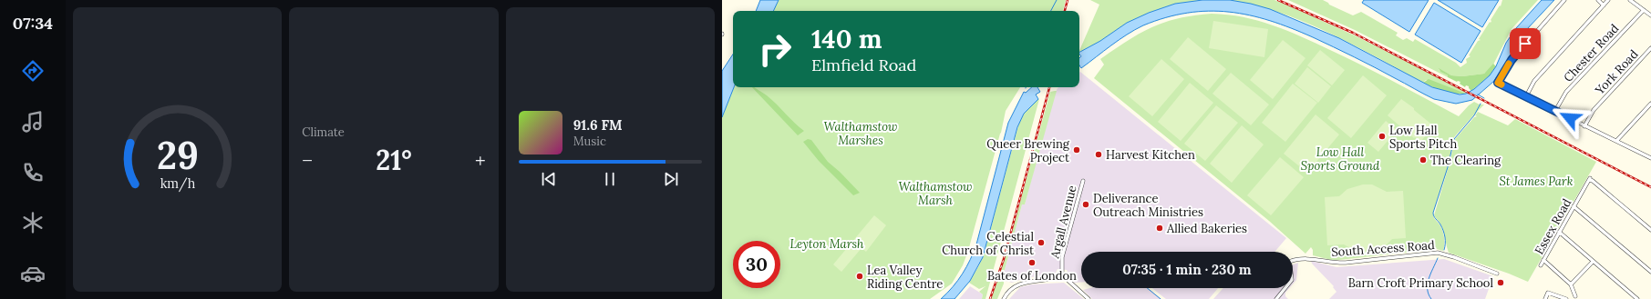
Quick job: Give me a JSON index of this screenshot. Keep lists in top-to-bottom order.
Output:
{
  "streets": {
    "street": [
      "Chester Road",
      "York Road",
      "Argall Avenue",
      "Essex Road",
      "South Access Road"
    ]
  },
  "parks": [
    "Walthamstow Marshes",
    "Low Hall Sports Ground",
    "St James Park",
    "Walthamstow Marsh",
    "Leyton Marsh"
  ],
  "places": [
    "Low Hall Sports Pitch",
    "Queer Brewing Project",
    "Harvest Kitchen",
    "The Clearing",
    "Deliverance Outreach Ministries",
    "Allied Bakeries",
    "Celestial Church of Christ",
    "Bates of London",
    "Lea Valley Riding Centre",
    "Barn Croft Primary School"
  ],
  "page": {
    "tabs": "07:34",
    "tile": "Climate",
    "turn": ["140 m", "Elmfield Road"],
    "song": ["91.6 FM", "Music"],
    "heat": ["−", "21°", "+"],
    "limit": "30",
    "trip": "07:35 · 1 min · 230 m",
    "gauge": ["29", "km/h"]
  }
}
